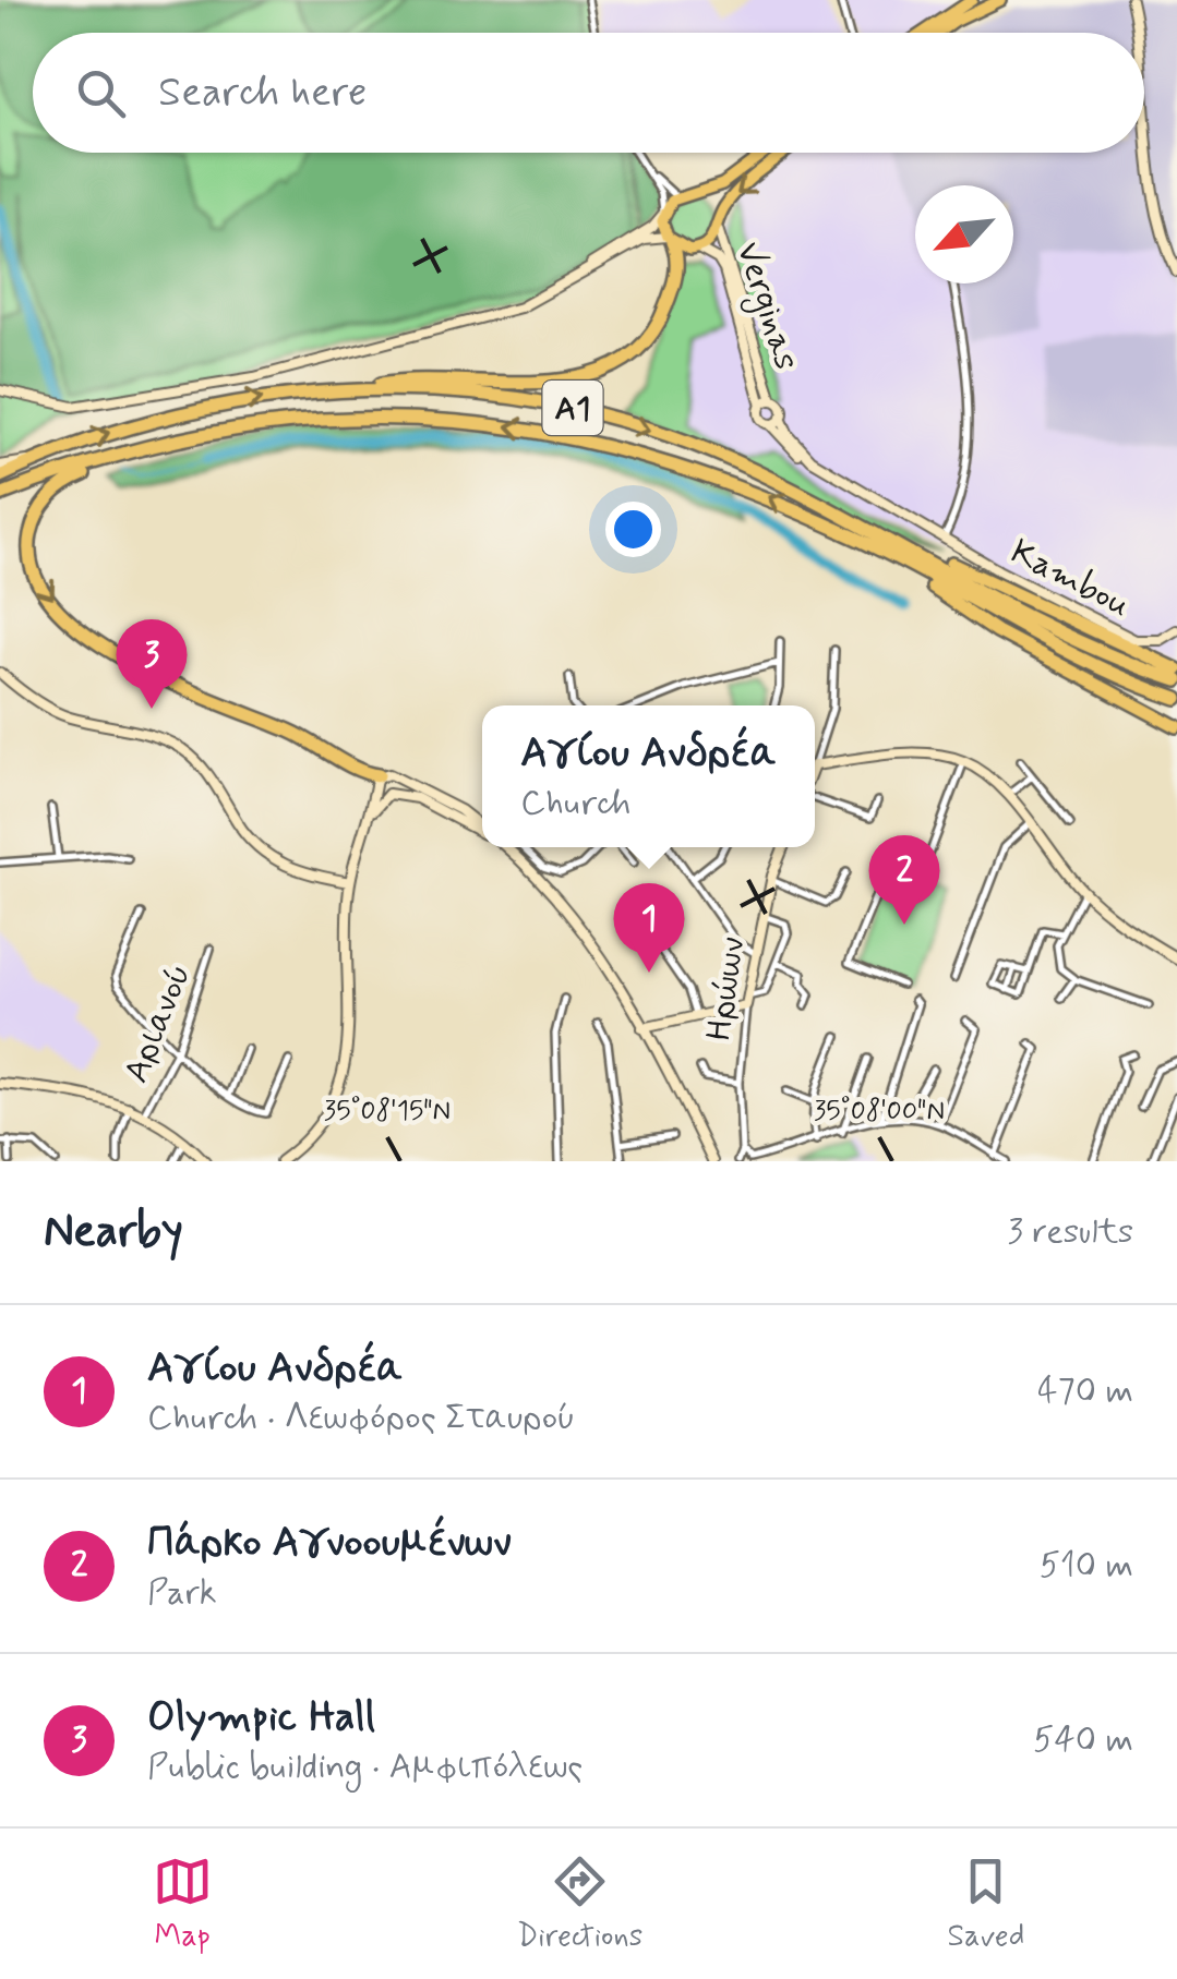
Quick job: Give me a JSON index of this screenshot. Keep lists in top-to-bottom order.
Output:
{
  "streets": {
    "highway": ["A1"],
    "street": [
      "Verginas",
      "Kambou",
      "Ηρώων",
      "Αριανού"
    ]
  },
  "crossings": [
    ["Verginas", "Kambou"]
  ],
  "north": "bottom left",
  "page": {
    "search": "Search here",
    "pins": ["3", "2", "1"],
    "popup": ["Αγίου Ανδρέα", "Church"],
    "heading": ["Nearby", "3 results"],
    "list": [
      {
        "mark": "1",
        "name": "Αγίου Ανδρέα",
        "note": "Church · Λεωφόρος Σταυρού",
        "value": "470 m"
      },
      {
        "mark": "2",
        "name": "Πάρκο Αγνοουμένων",
        "note": "Park",
        "value": "510 m"
      },
      {
        "mark": "3",
        "name": "Olympic Hall",
        "note": "Public building · Αμφιπόλεως",
        "value": "540 m"
      }
    ],
    "nav": ["Map", "Directions", "Saved"]
  },
  "coordinates": ["35°08'15\"N", "35°08'00\"N"]
}
